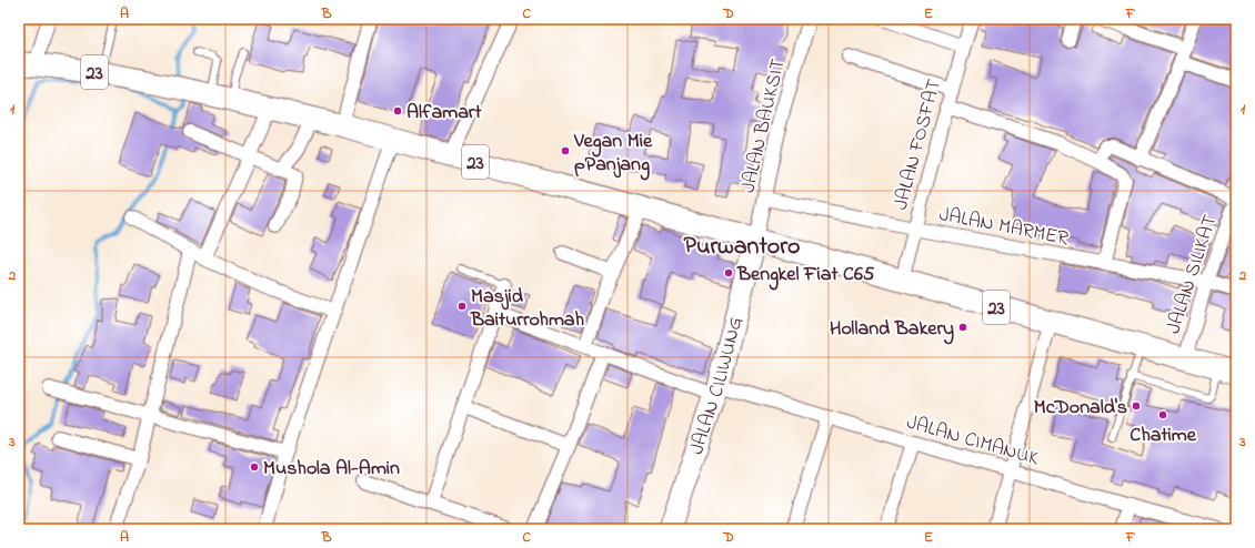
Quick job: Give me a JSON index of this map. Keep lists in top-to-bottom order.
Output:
{
  "streets": {
    "highway": ["23"],
    "main road": ["JALAN CILIWUNG"],
    "street": [
      "JALAN BAUKSIT",
      "JALAN FOSFAT",
      "JALAN MARMER",
      "JALAN SILIKAT",
      "JALAN CIMANUK"
    ]
  },
  "crossings": [
    ["23", "JALAN BAUKSIT"],
    ["23", "JALAN FOSFAT"],
    ["23", "JALAN SILIKAT"],
    ["23", "JALAN CILIWUNG"],
    ["JALAN BAUKSIT", "JALAN MARMER"],
    ["JALAN BAUKSIT", "JALAN CILIWUNG"],
    ["JALAN FOSFAT", "JALAN MARMER"],
    ["JALAN MARMER", "JALAN SILIKAT"],
    ["JALAN CILIWUNG", "JALAN CIMANUK"]
  ],
  "districts": ["Purwantoro"],
  "places": [
    "Alfamart",
    "Vegan Mie pPanjang",
    "Bengkel Fiat C65",
    "Masjid Baiturrohmah",
    "Holland Bakery",
    "McDonald's",
    "Chatime",
    "Mushola Al-Amin"
  ],
  "grid": {
    "columns": [
      "A",
      "B",
      "C",
      "D",
      "E",
      "F"
    ],
    "rows": ["1", "2", "3"]
  }
}
